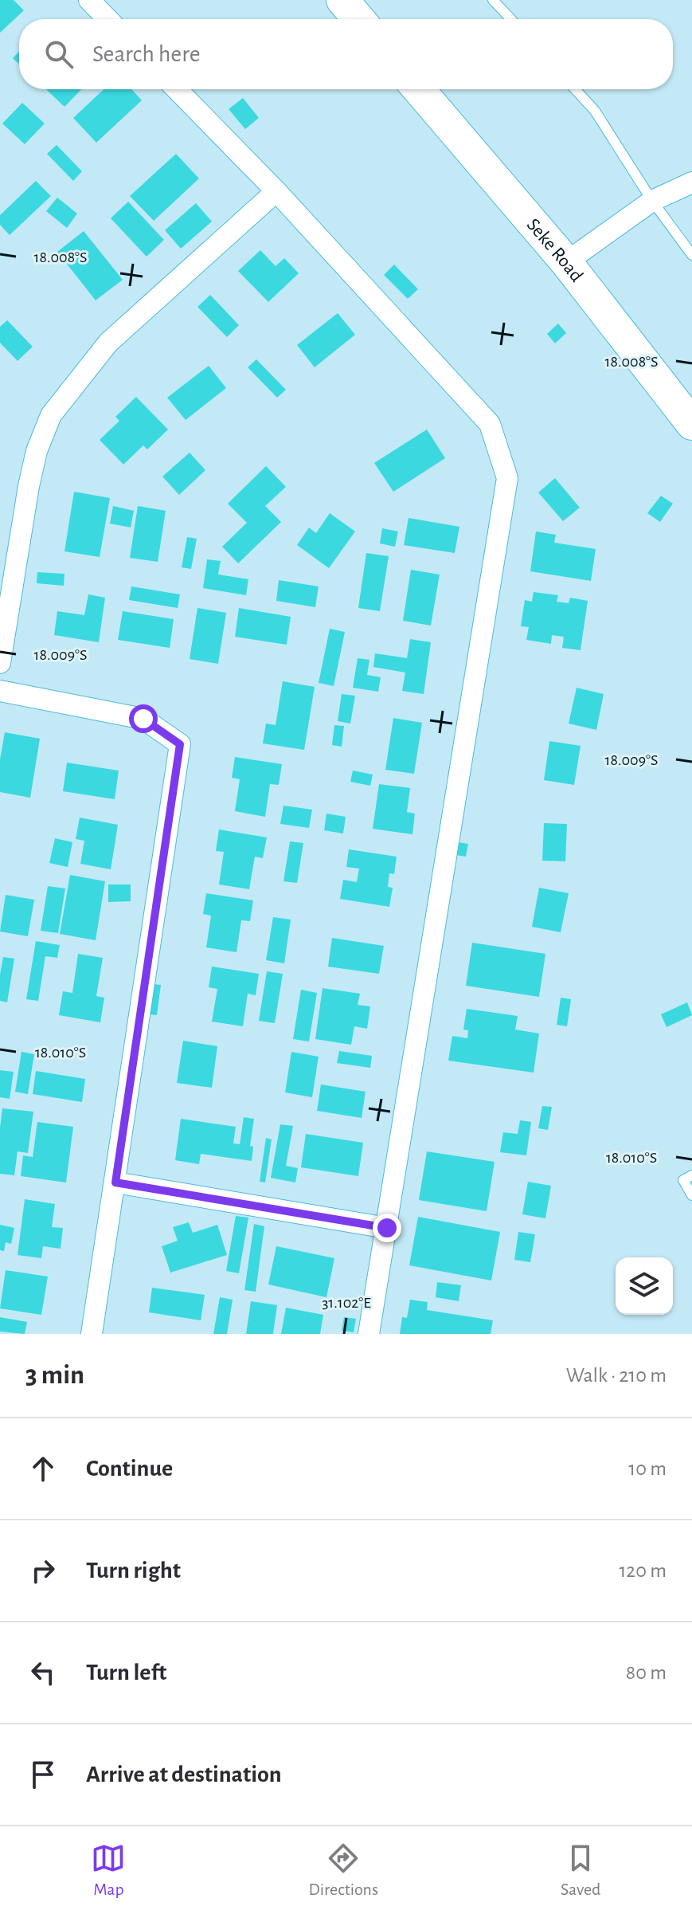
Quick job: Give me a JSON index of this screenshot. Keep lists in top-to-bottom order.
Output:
{
  "streets": {
    "main road": ["Seke Road"]
  },
  "page": {
    "search": "Search here",
    "heading": ["3 min", "Walk · 210 m"],
    "list": [
      ["Continue", "10 m"],
      ["Turn right", "120 m"],
      ["Turn left", "80 m"],
      "Arrive at destination"
    ],
    "nav": ["Map", "Directions", "Saved"]
  },
  "coordinates": [
    "18.008°S",
    "18.009°S",
    "18.010°S",
    "31.102°E"
  ]
}
